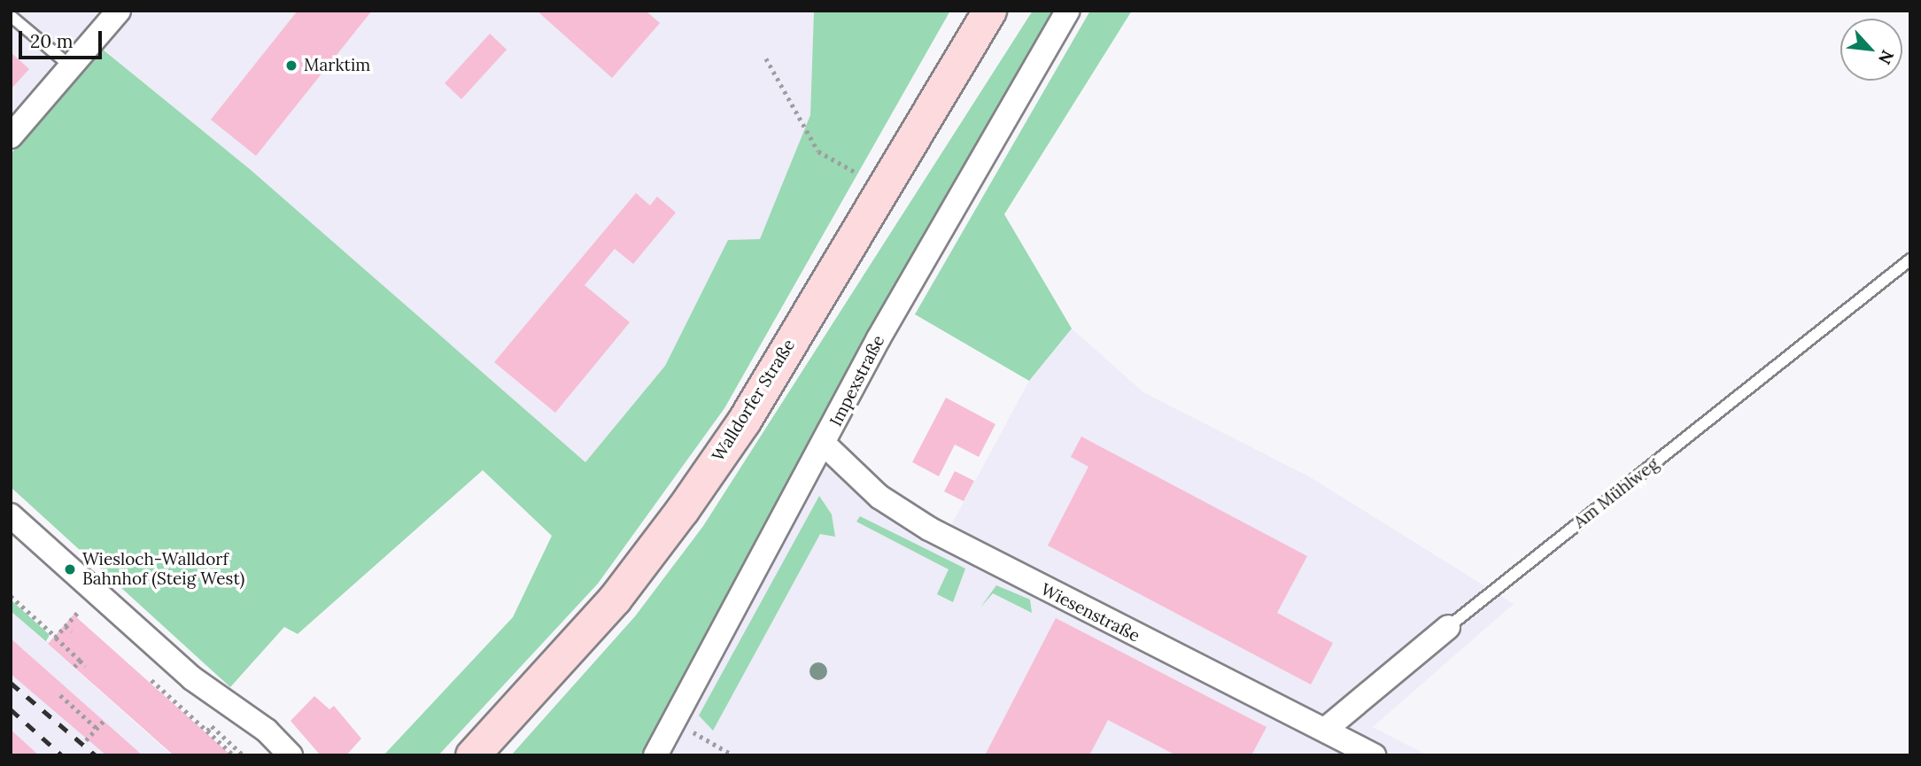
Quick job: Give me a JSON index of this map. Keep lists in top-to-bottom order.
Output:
{
  "streets": {
    "street": [
      "Impexstraße",
      "Walldorfer Straße",
      "Am Mühlweg",
      "Wiesenstraße"
    ]
  },
  "crossings": [
    ["Impexstraße", "Wiesenstraße"],
    ["Am Mühlweg", "Wiesenstraße"]
  ],
  "places": ["Marktim", "Wiesloch-Walldorf Bahnhof (Steig West)"],
  "scale_bar": "20 m",
  "north": "bottom right"
}
